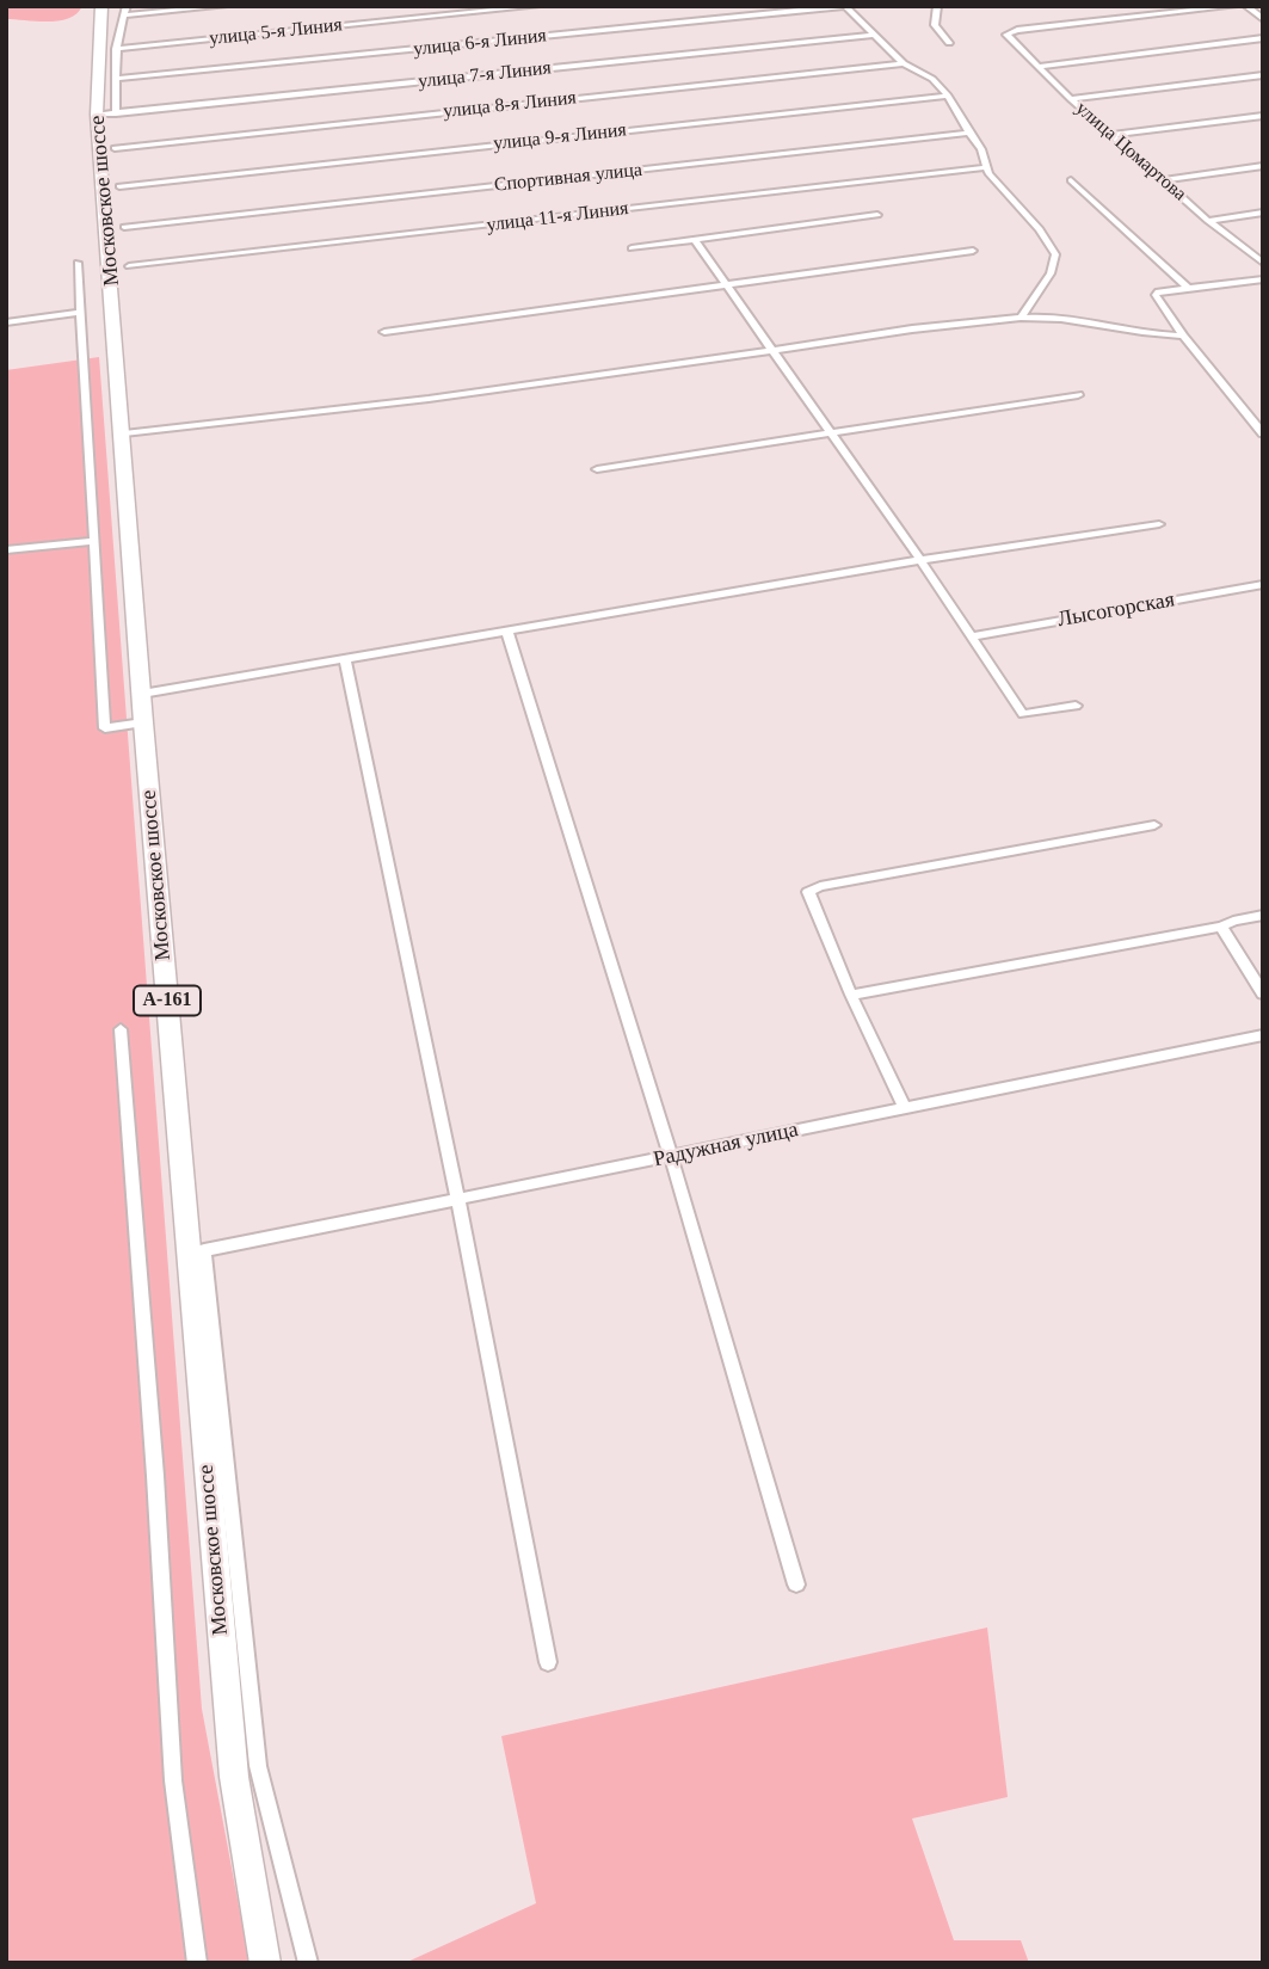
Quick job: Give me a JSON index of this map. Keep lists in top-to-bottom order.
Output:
{
  "streets": {
    "highway": ["Московское шоссе", "А-161"],
    "street": [
      "улица 5-я Линия",
      "улица 6-я Линия",
      "улица 7-я Линия",
      "улица 8-я Линия",
      "улица 9-я Линия",
      "улица Цомартова",
      "Спортивная улица",
      "улица 11-я Линия",
      "Лысогорская",
      "Радужная улица"
    ]
  },
  "crossings": [
    ["улица 5-я Линия", "Московское шоссе"],
    ["улица 5-я Линия", "А-161"],
    ["улица 7-я Линия", "Московское шоссе"],
    ["Московское шоссе", "А-161"],
    ["Московское шоссе", "Радужная улица"]
  ]
}
